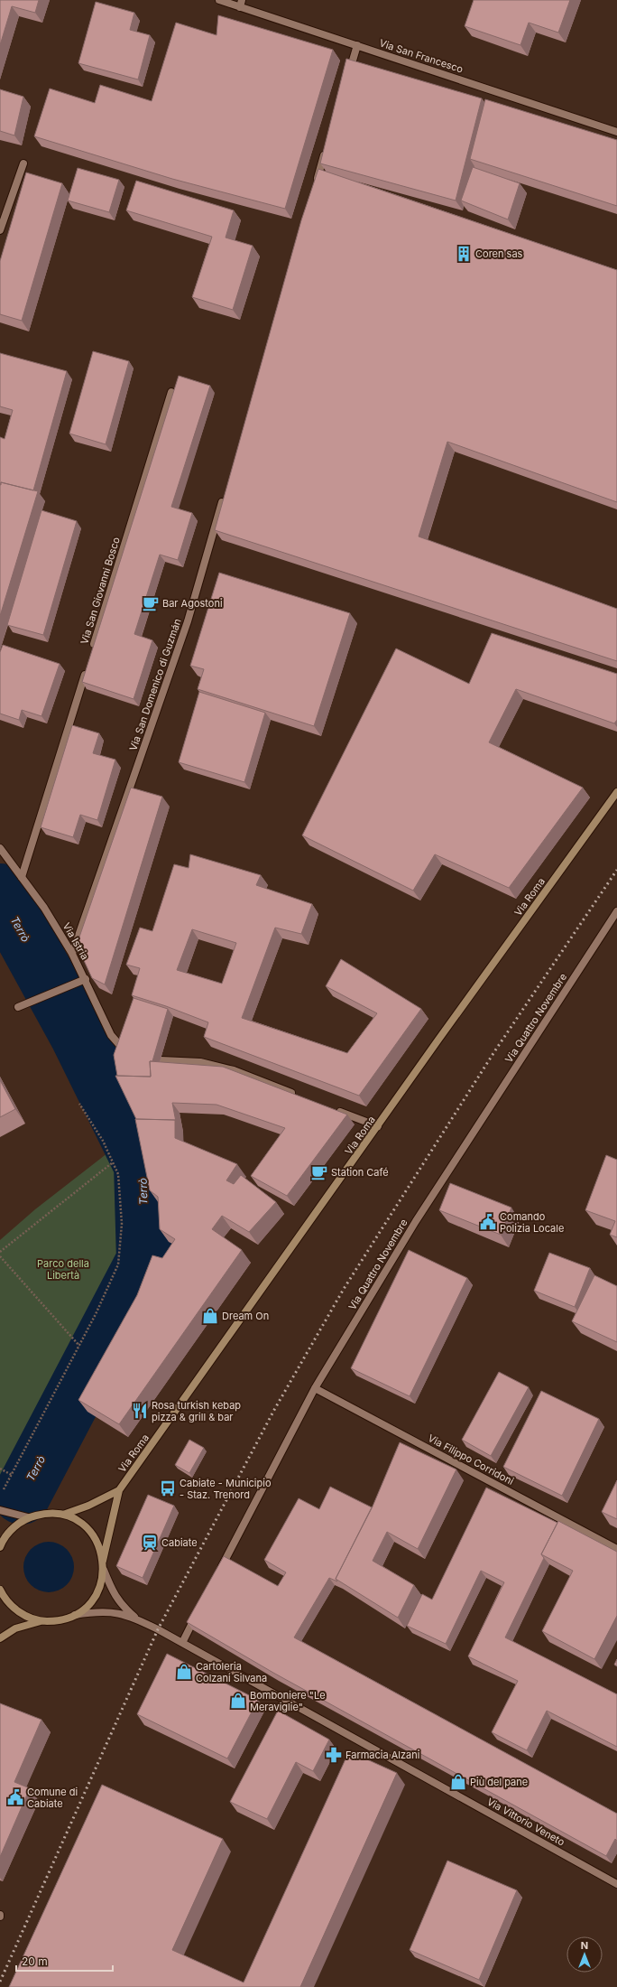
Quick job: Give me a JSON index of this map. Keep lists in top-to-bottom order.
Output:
{
  "streets": {
    "street": [
      "Via San Francesco",
      "Via San Giovanni Bosco",
      "Via San Domenico di Guzmán",
      "Via Roma",
      "Via Istria",
      "Via Quattro Novembre",
      "Via Filippo Corridoni",
      "Via Vittorio Veneto"
    ]
  },
  "crossings": [
    ["Via San Domenico di Guzmán", "Via Istria"],
    ["Via Quattro Novembre", "Via Filippo Corridoni"]
  ],
  "water": ["Terrò"],
  "parks": ["Parco della Libertà"],
  "places": {
    "building": ["Coren sas"],
    "cafe": ["Bar Agostoni", "Station Café"],
    "public building": ["Comando Polizia Locale", "Comune di Cabiate"],
    "shop": [
      "Dream On",
      "Cartoleria Colzani Silvana",
      "Bomboniere \"Le Meraviglie\"",
      "Più del pane"
    ],
    "restaurant": ["Rosa turkish kebap pizza & grill & bar"],
    "bus stop": ["Cabiate - Municipio - Staz. Trenord"],
    "station": ["Cabiate"],
    "pharmacy": ["Farmacia Alzani"]
  },
  "scale_bar": "20 m",
  "north": "top"
}
